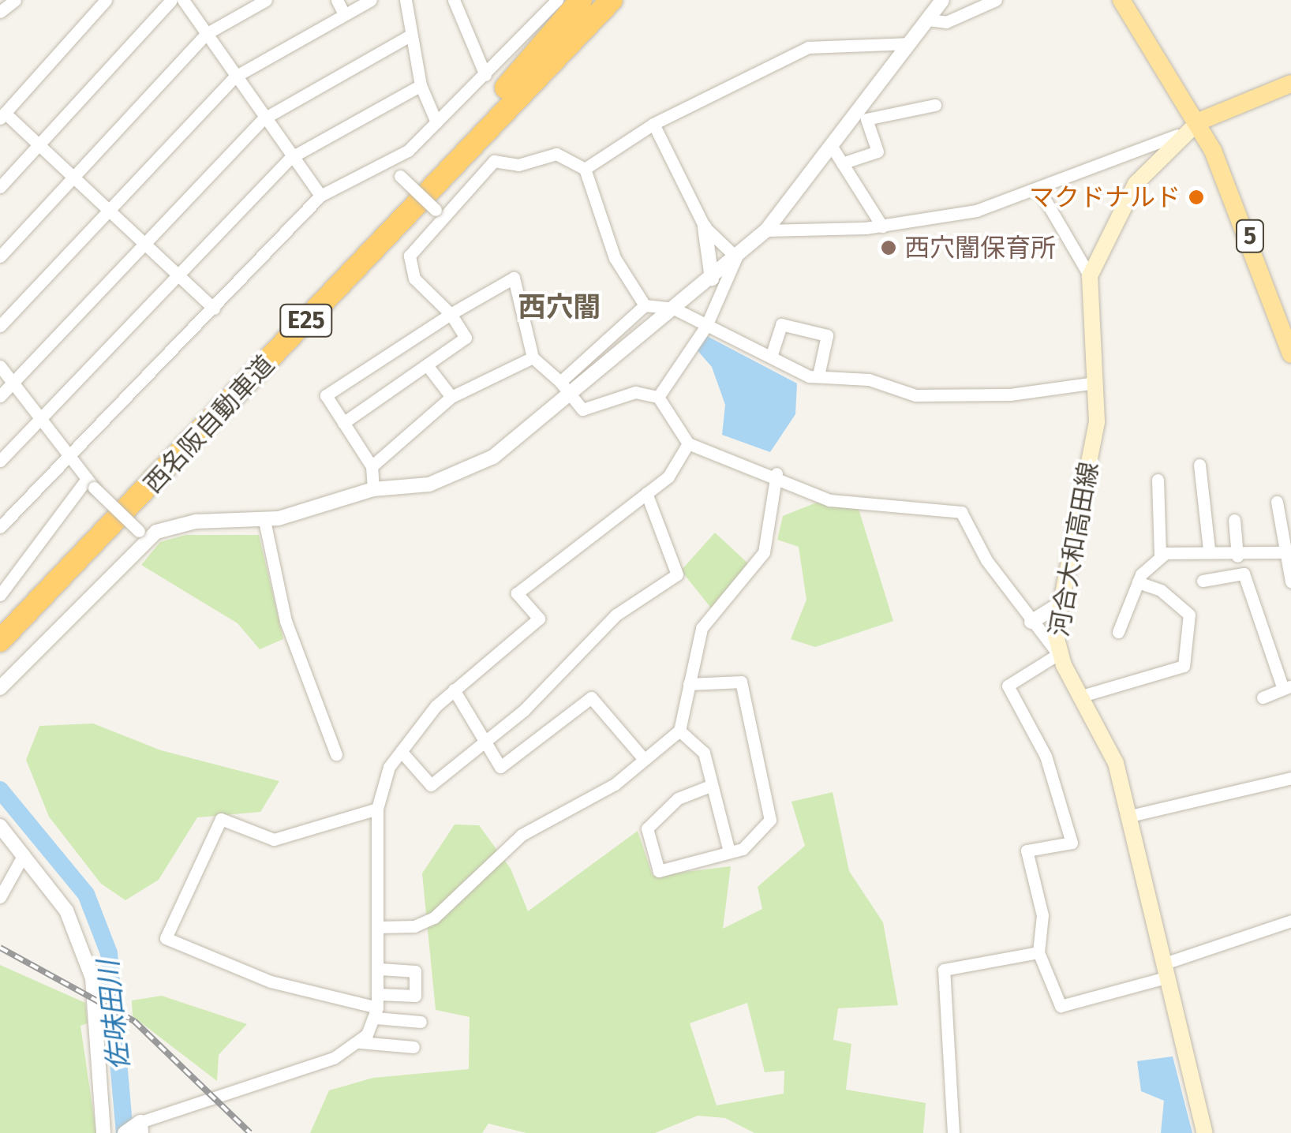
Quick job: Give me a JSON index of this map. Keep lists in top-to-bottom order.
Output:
{
  "streets": {
    "highway": ["E25", "西名阪自動車道"],
    "main road": ["5", "河合大和高田線"]
  },
  "crossings": [
    ["5", "河合大和高田線"]
  ],
  "districts": ["西穴闇"],
  "water": ["佐味田川"],
  "places": ["マクドナルド", "西穴闇保育所"]
}
